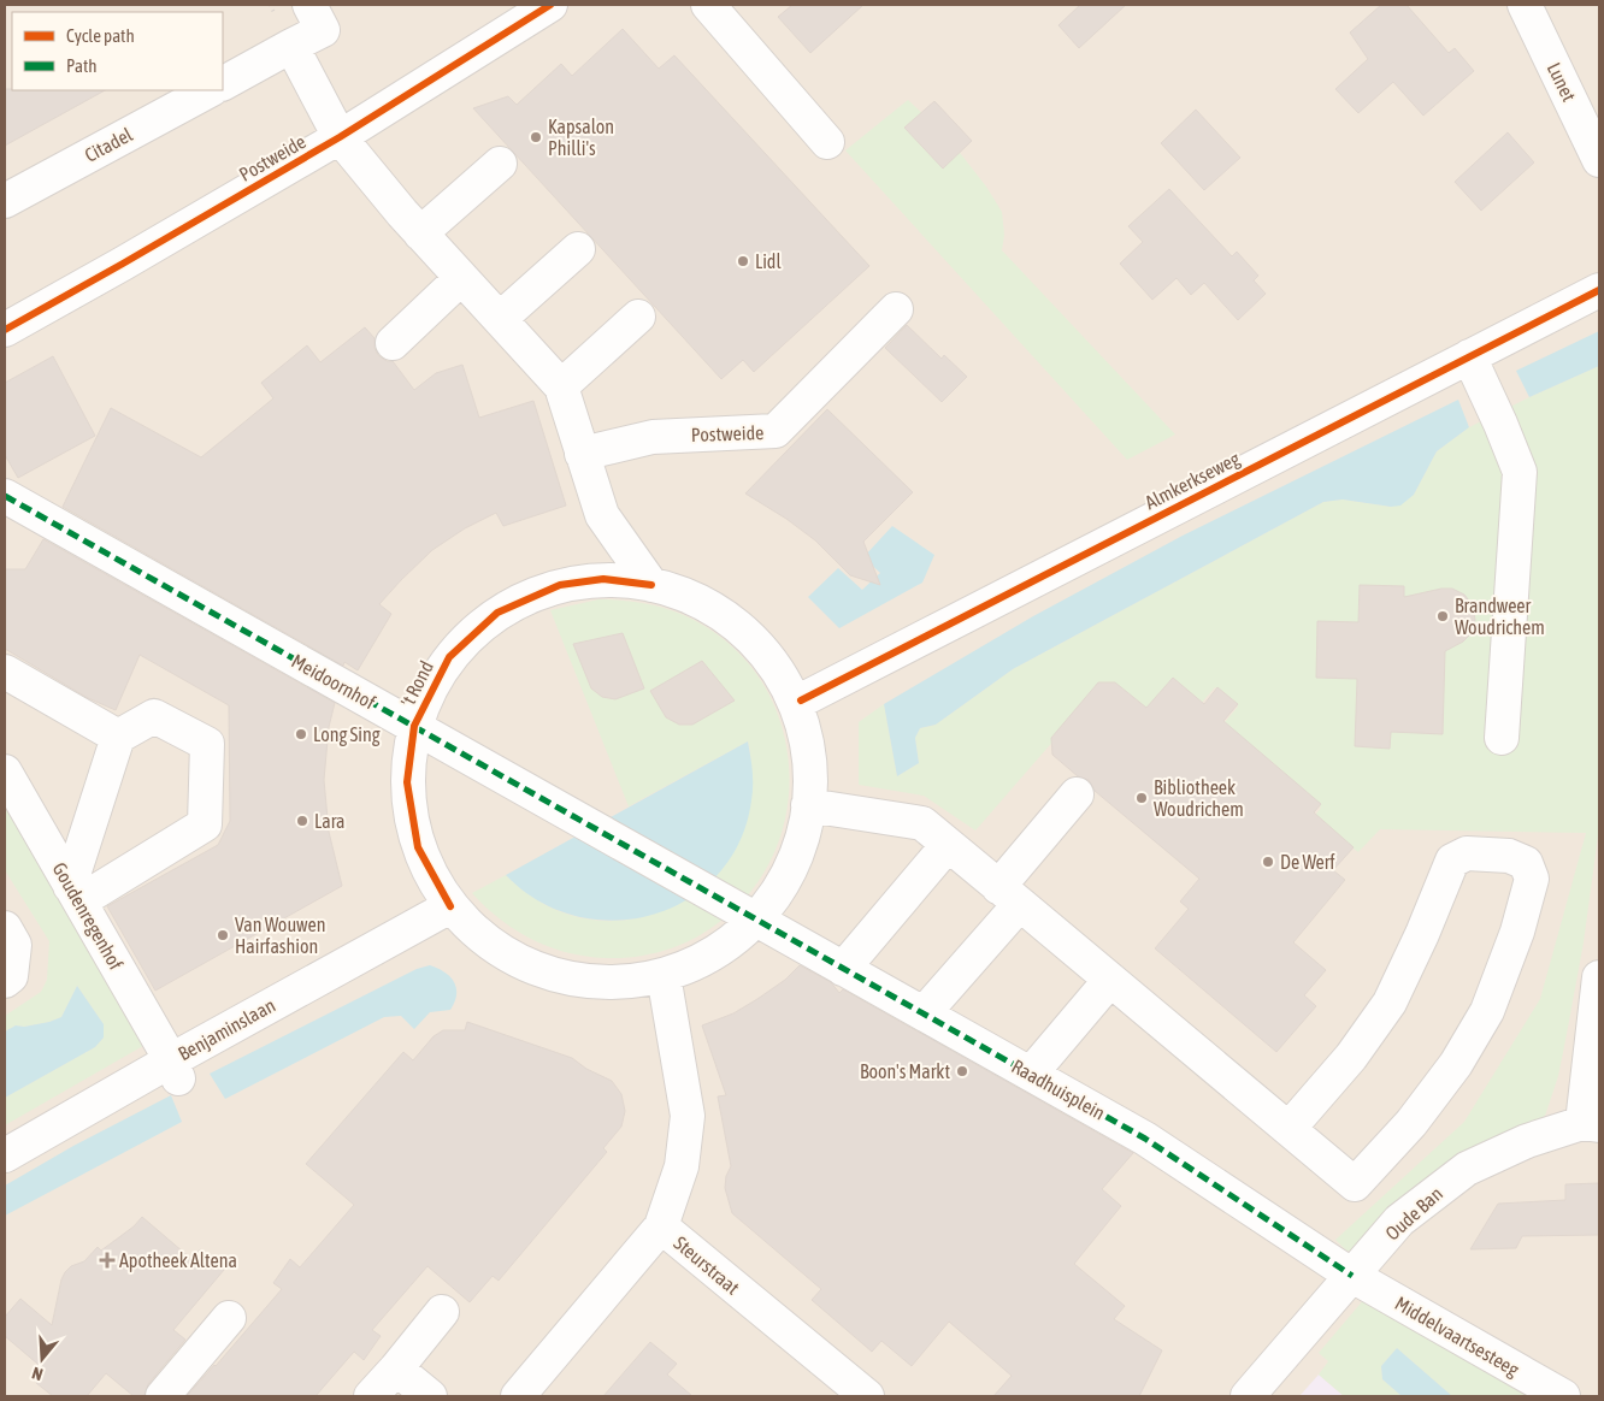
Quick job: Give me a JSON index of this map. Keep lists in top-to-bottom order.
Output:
{
  "streets": {
    "street": [
      "Lunet",
      "Citadel",
      "Postweide",
      "Almkerkseweg",
      "Meidoornhof",
      "'t Rond",
      "Goudenregenhof",
      "Benjaminslaan",
      "Raadhuisplein",
      "Oude Ban",
      "Steurstraat",
      "Middelvaartsesteeg"
    ]
  },
  "crossings": [
    ["Almkerkseweg", "'t Rond"],
    ["Meidoornhof", "'t Rond"],
    ["Meidoornhof", "Raadhuisplein"],
    ["'t Rond", "Benjaminslaan"],
    ["'t Rond", "Raadhuisplein"],
    ["'t Rond", "Steurstraat"],
    ["Goudenregenhof", "Benjaminslaan"],
    ["Raadhuisplein", "Oude Ban"],
    ["Raadhuisplein", "Middelvaartsesteeg"],
    ["Oude Ban", "Middelvaartsesteeg"]
  ],
  "places": {
    "other": [
      "Kapsalon Philli's",
      "Lidl",
      "Brandweer Woudrichem",
      "Long Sing",
      "Bibliotheek Woudrichem",
      "Lara",
      "De Werf",
      "Van Wouwen Hairfashion",
      "Boon's Markt"
    ],
    "health": ["Apotheek Altena"]
  },
  "legend": ["Cycle path", "Path"],
  "north": "bottom"
}
